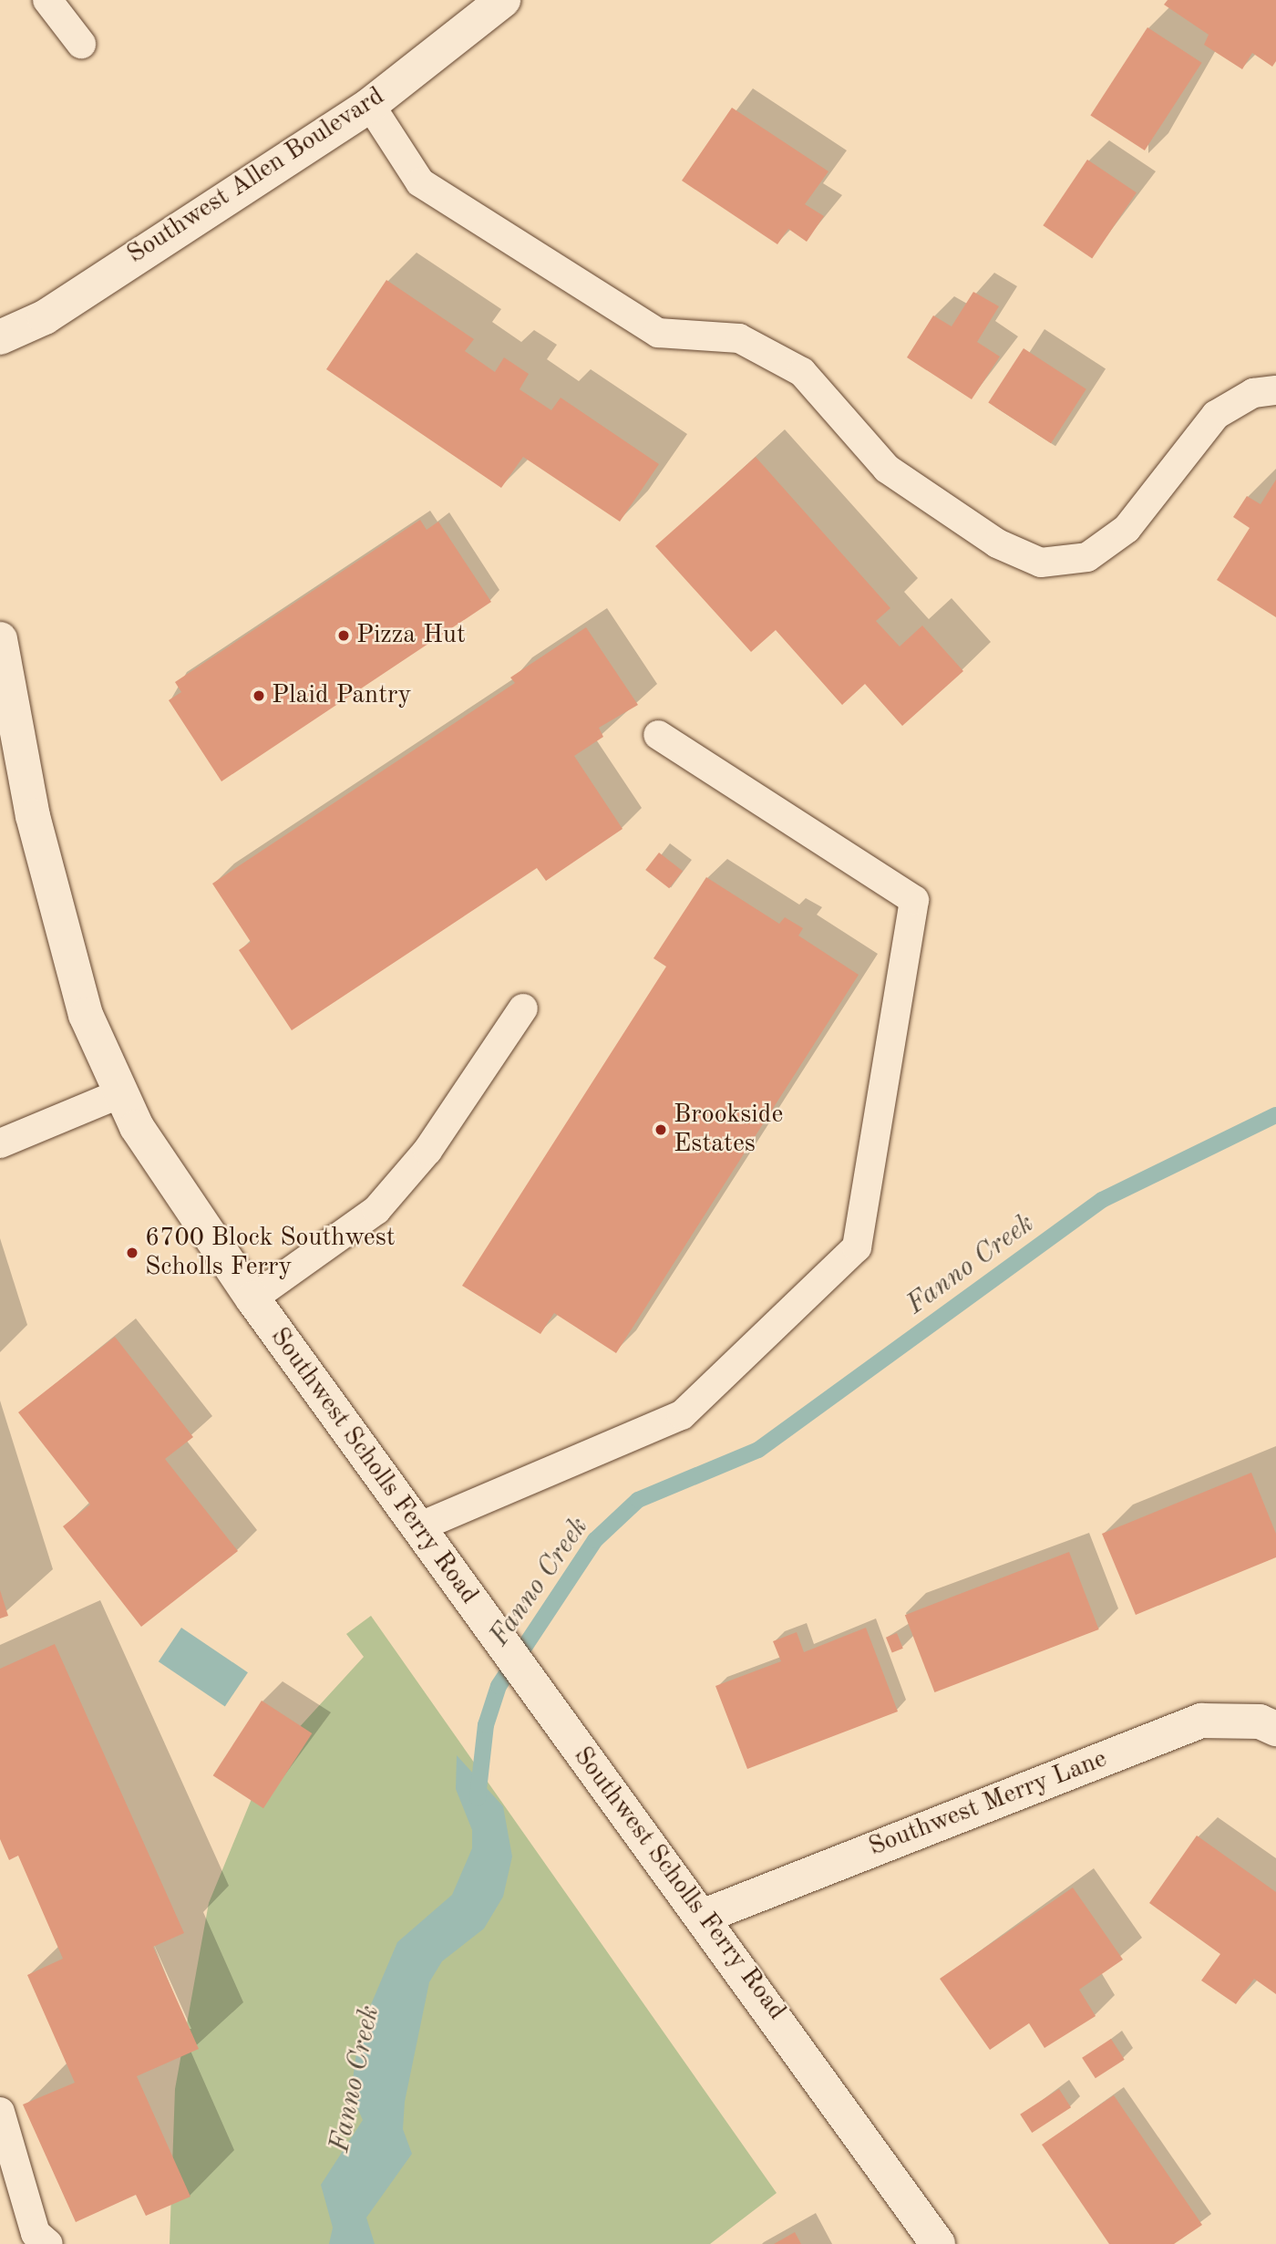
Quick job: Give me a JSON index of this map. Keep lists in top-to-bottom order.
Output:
{
  "streets": {
    "main road": ["Southwest Allen Boulevard", "Southwest Scholls Ferry Road", "Southwest Merry Lane"]
  },
  "crossings": [
    ["Southwest Scholls Ferry Road", "Southwest Merry Lane"]
  ],
  "water": ["Fanno Creek"],
  "places": [
    "Pizza Hut",
    "Plaid Pantry",
    "Brookside Estates",
    "6700 Block Southwest Scholls Ferry"
  ]
}
